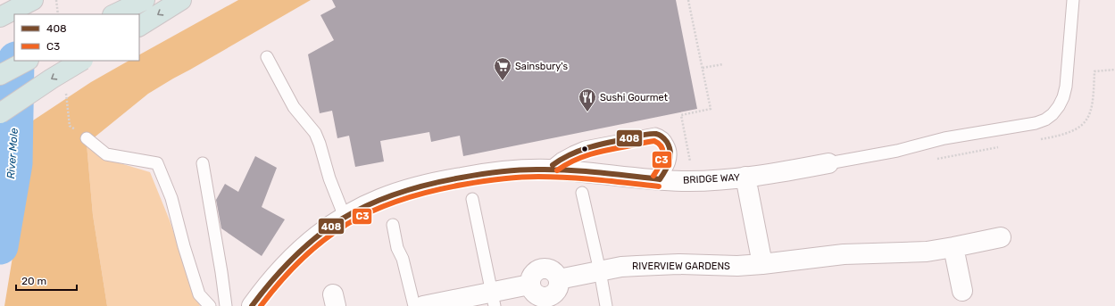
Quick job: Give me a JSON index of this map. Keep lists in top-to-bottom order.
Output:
{
  "streets": {
    "street": ["BRIDGE WAY", "RIVERVIEW GARDENS"]
  },
  "water": ["River Mole"],
  "places": {
    "supermarket": ["Sainsbury's"],
    "restaurant": ["Sushi Gourmet"]
  },
  "lines": ["transit line 408", "transit line C3"],
  "legend": ["408", "C3"],
  "scale_bar": "20 m"
}
